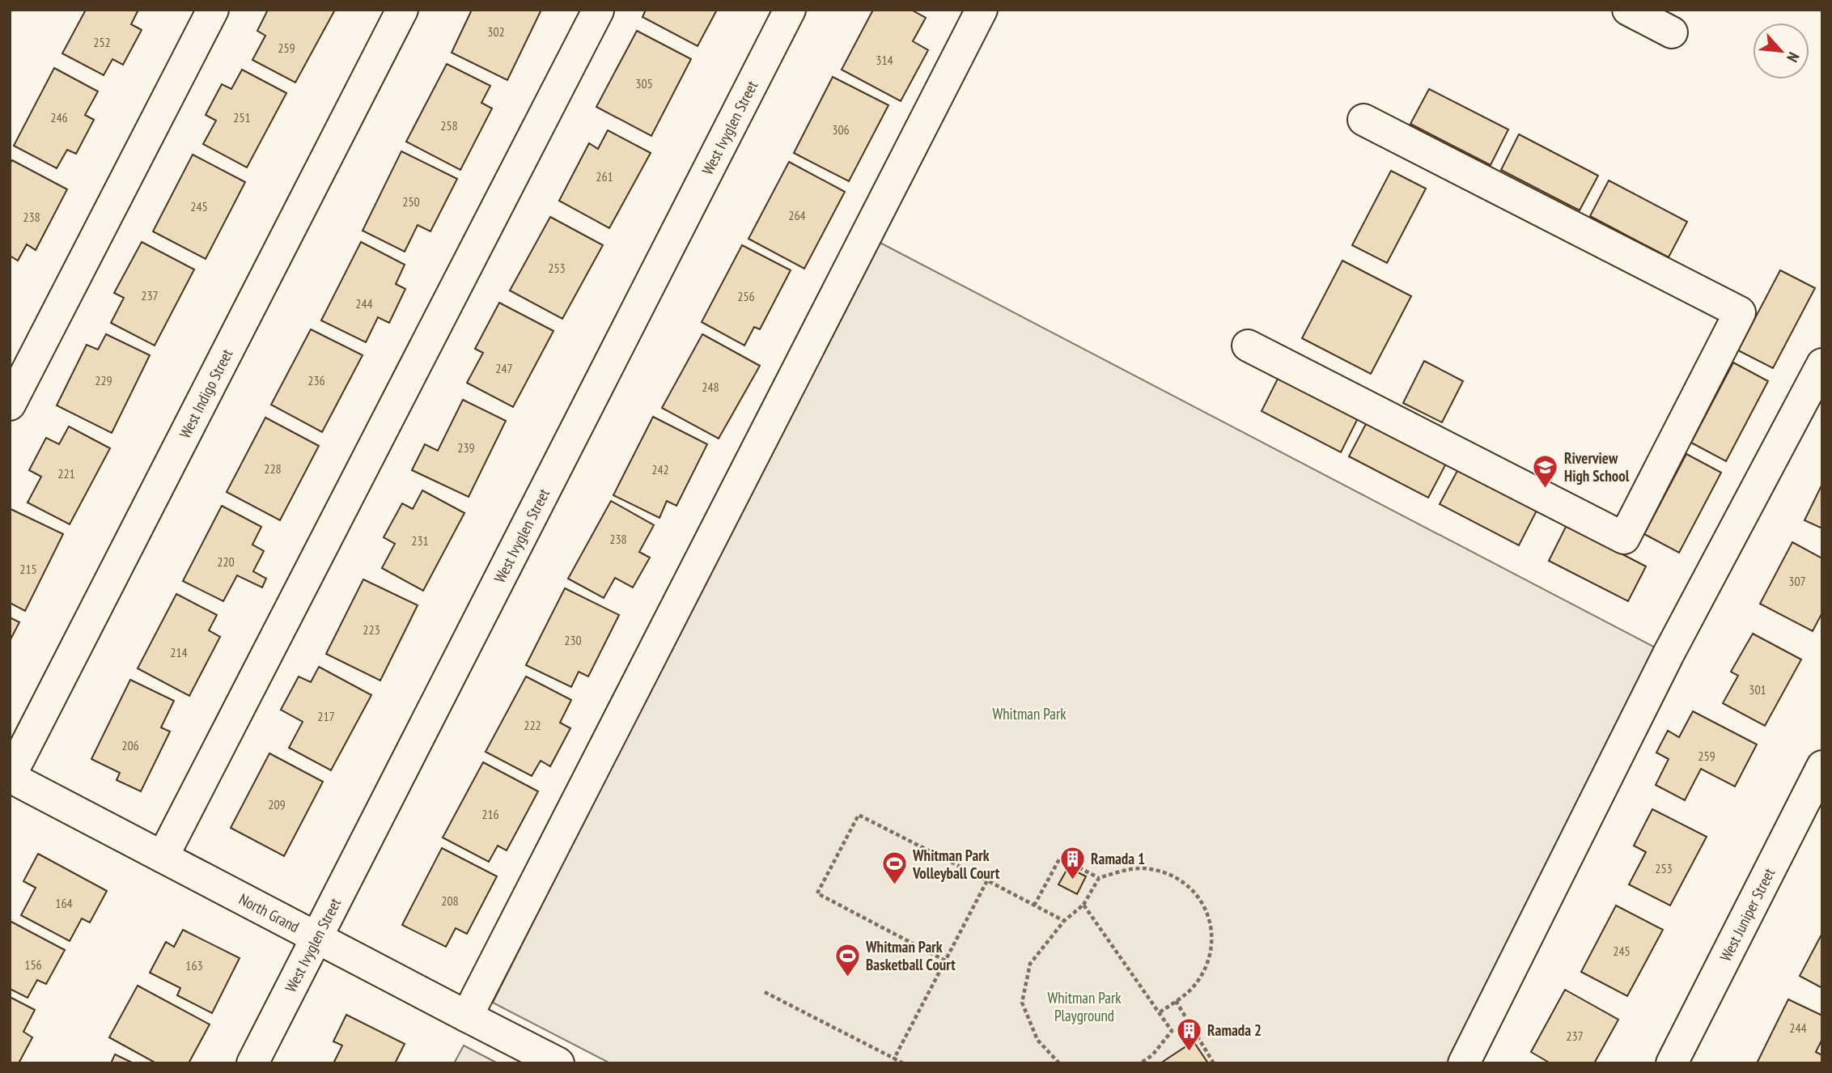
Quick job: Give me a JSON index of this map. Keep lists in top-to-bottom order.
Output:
{
  "streets": {
    "street": [
      "West Ivyglen Street",
      "West Indigo Street",
      "North Grand",
      "West Juniper Street"
    ]
  },
  "crossings": [
    ["West Ivyglen Street", "North Grand"],
    ["West Indigo Street", "North Grand"]
  ],
  "parks": ["Whitman Park", "Whitman Park Playground"],
  "places": {
    "school or university": ["Riverview High School"],
    "building": ["Ramada 1", "Ramada 2"],
    "sports": ["Whitman Park Volleyball Court", "Whitman Park Basketball Court"]
  },
  "house_numbers": [
    "302",
    "252",
    "259",
    "314",
    "305",
    "246",
    "251",
    "258",
    "306",
    "261",
    "250",
    "245",
    "264",
    "238",
    "253",
    "237",
    "256",
    "244",
    "247",
    "229",
    "236",
    "248",
    "239",
    "228",
    "242",
    "221",
    "238",
    "231",
    "220",
    "215",
    "307",
    "223",
    "230",
    "214",
    "301",
    "217",
    "222",
    "206",
    "259",
    "209",
    "216",
    "253",
    "208",
    "164",
    "245",
    "156",
    "163",
    "244",
    "237"
  ],
  "north": "bottom right"
}
